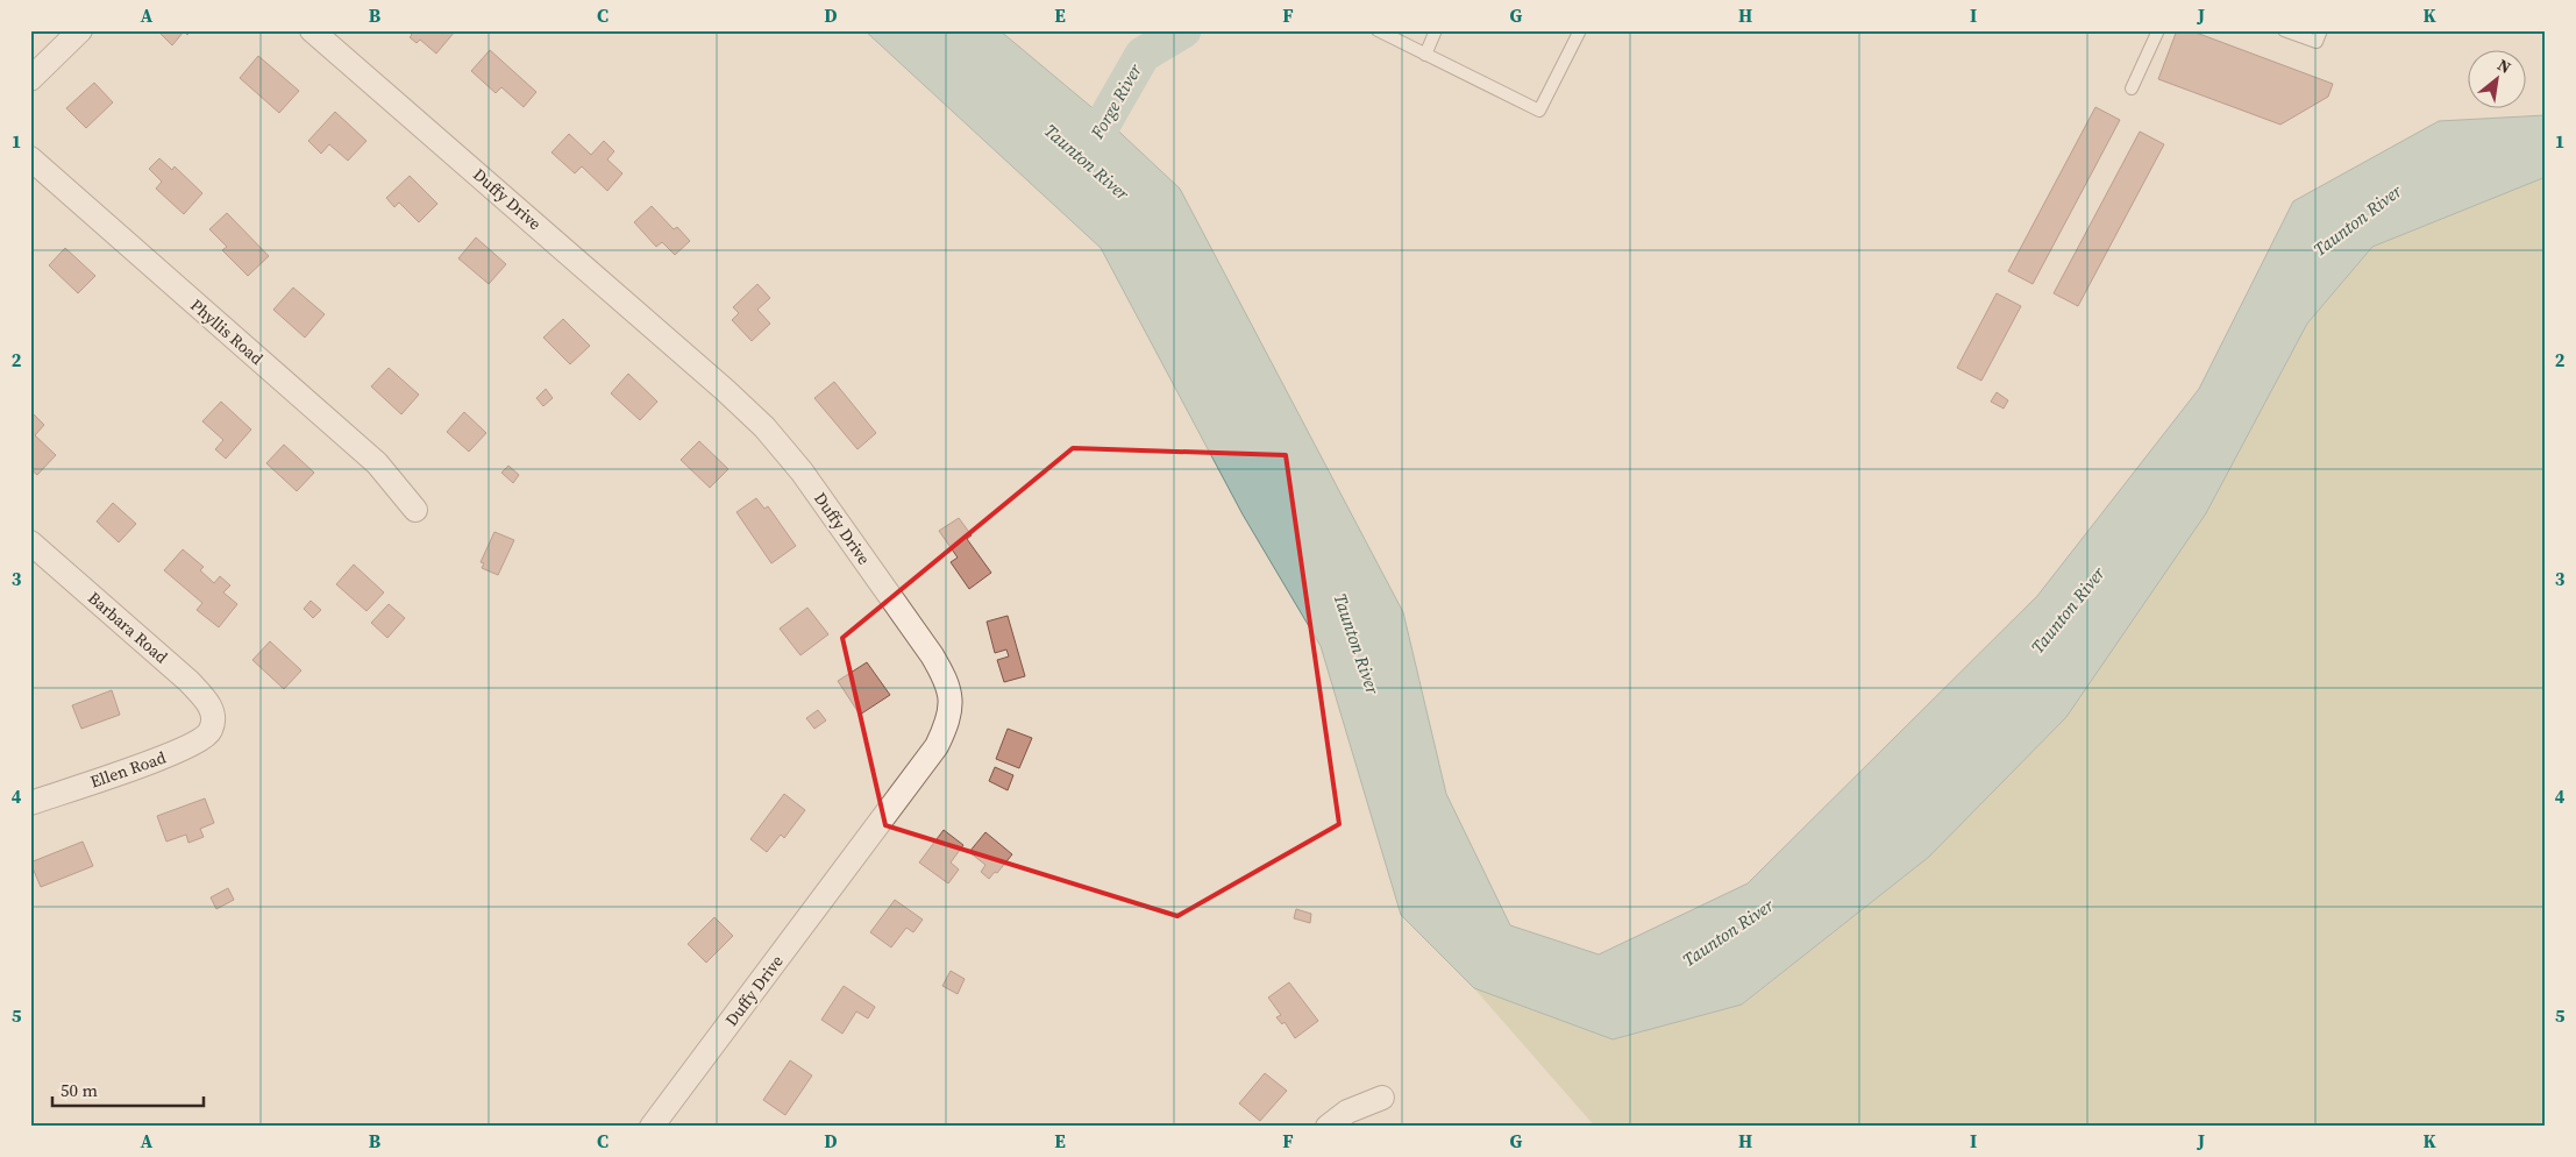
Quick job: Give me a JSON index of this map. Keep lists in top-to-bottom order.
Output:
{
  "streets": {
    "street": [
      "Duffy Drive",
      "Phyllis Road",
      "Barbara Road",
      "Ellen Road"
    ]
  },
  "crossings": [
    ["Barbara Road", "Ellen Road"]
  ],
  "water": ["Forge River", "Taunton River"],
  "scale_bar": "50 m",
  "north": "top right",
  "grid": {
    "columns": [
      "A",
      "B",
      "C",
      "D",
      "E",
      "F",
      "G",
      "H",
      "I",
      "J",
      "K"
    ],
    "rows": [
      "1",
      "2",
      "3",
      "4",
      "5"
    ]
  }
}
